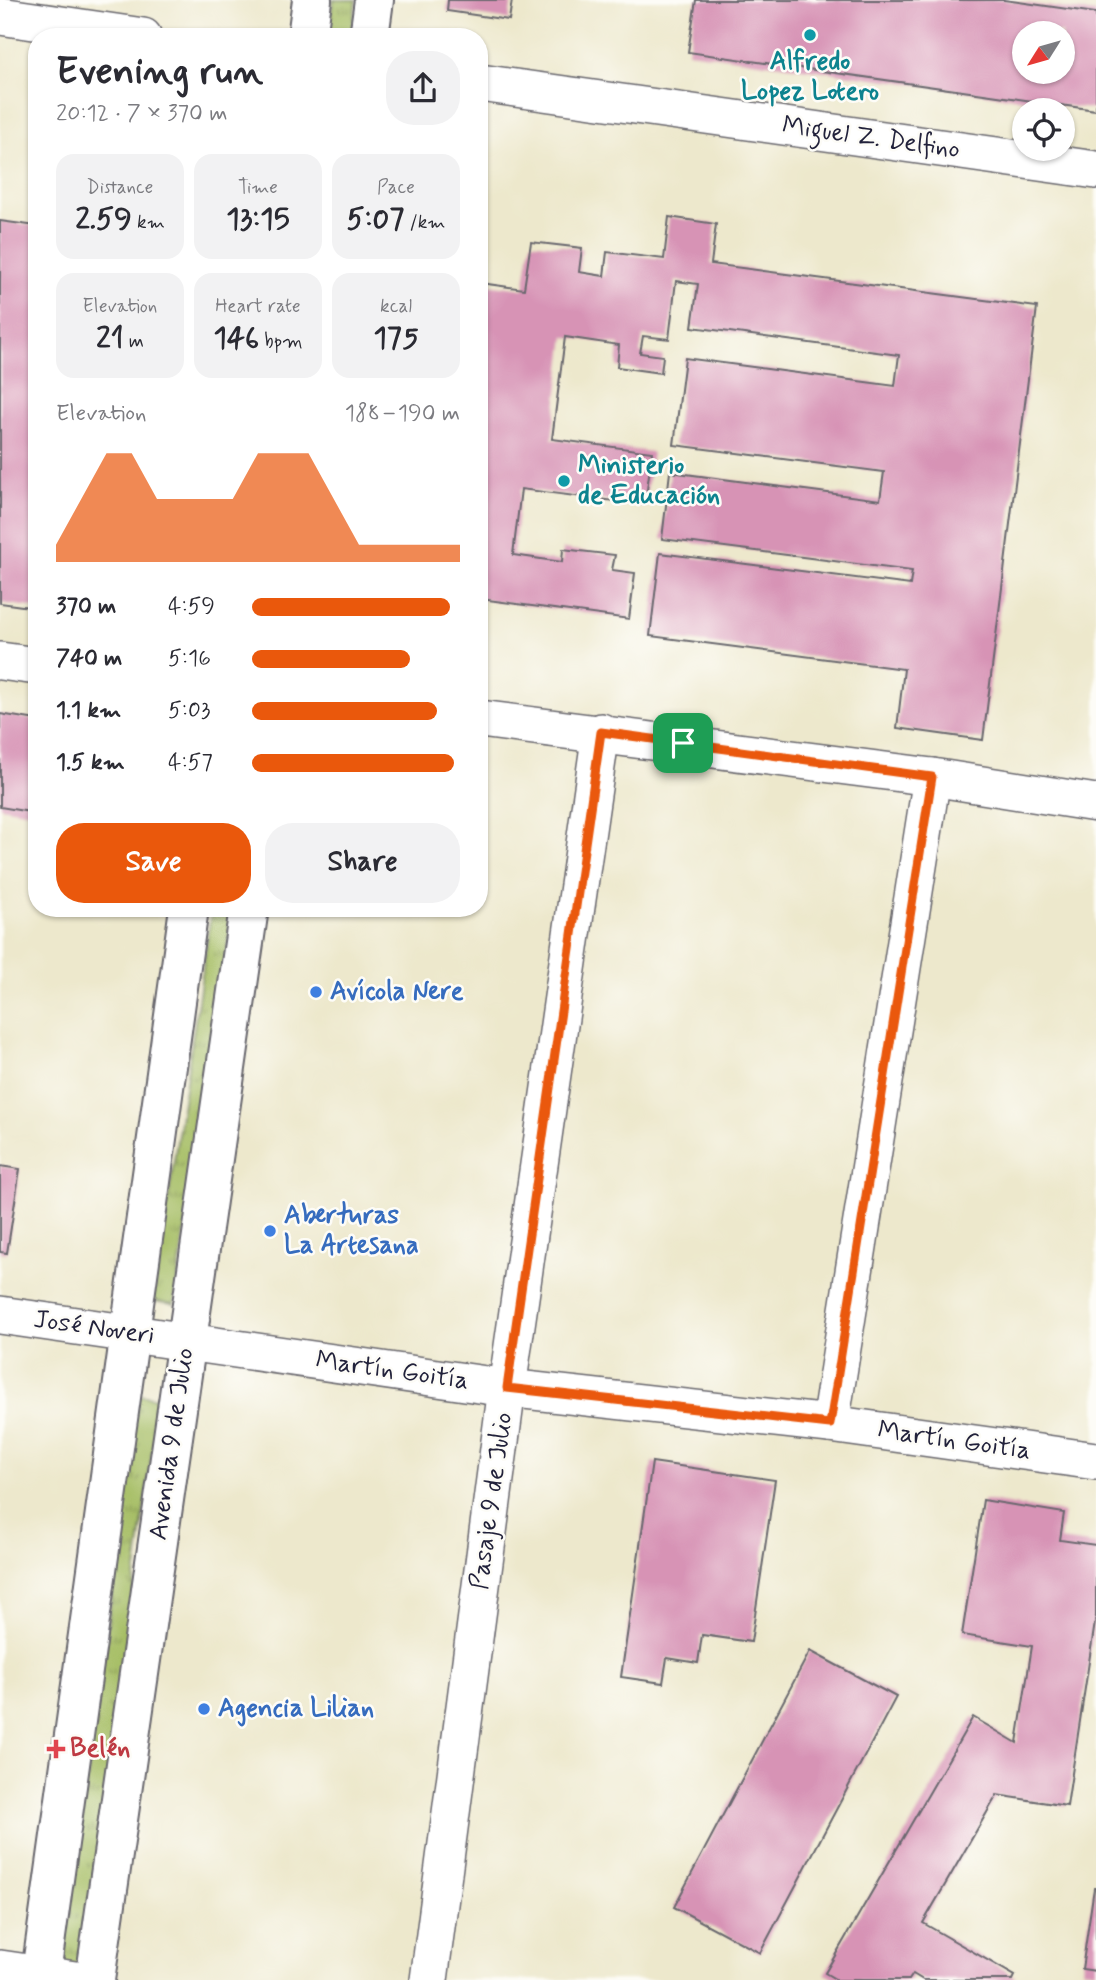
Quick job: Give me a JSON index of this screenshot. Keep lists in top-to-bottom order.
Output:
{
  "streets": {
    "main road": ["Avenida 9 de Julio"],
    "street": [
      "Miguel Z. Delfino",
      "José Noveri",
      "Martín Goitía",
      "Pasaje 9 de Julio"
    ]
  },
  "crossings": [
    ["José Noveri", "Martín Goitía"],
    ["José Noveri", "Avenida 9 de Julio"],
    ["Martín Goitía", "Avenida 9 de Julio"],
    ["Martín Goitía", "Pasaje 9 de Julio"]
  ],
  "places": {
    "other": [
      "Alfredo Lopez Lotero",
      "Ministerio de Educación",
      "Avícola Nere",
      "Aberturas La Artesana",
      "Agencia Lilian"
    ],
    "health": ["Belén"]
  },
  "north": "bottom left",
  "page": {
    "heading": ["Evening run", "20:12 · 7 × 370 m"],
    "stats": [
      ["Distance", "2.59 km"],
      ["Time", "13:15"],
      ["Pace", "5:07 /km"],
      ["Elevation", "21 m"],
      ["Heart rate", "146 bpm"],
      ["kcal", "175"]
    ],
    "chart": ["Elevation", "188–190 m"],
    "list": [
      {
        "name": "370 m",
        "note": "4:59"
      },
      {
        "name": "740 m",
        "note": "5:16"
      },
      {
        "name": "1.1 km",
        "note": "5:03"
      },
      {
        "name": "1.5 km",
        "note": "4:57"
      }
    ],
    "buttons": ["Save", "Share"]
  }
}
